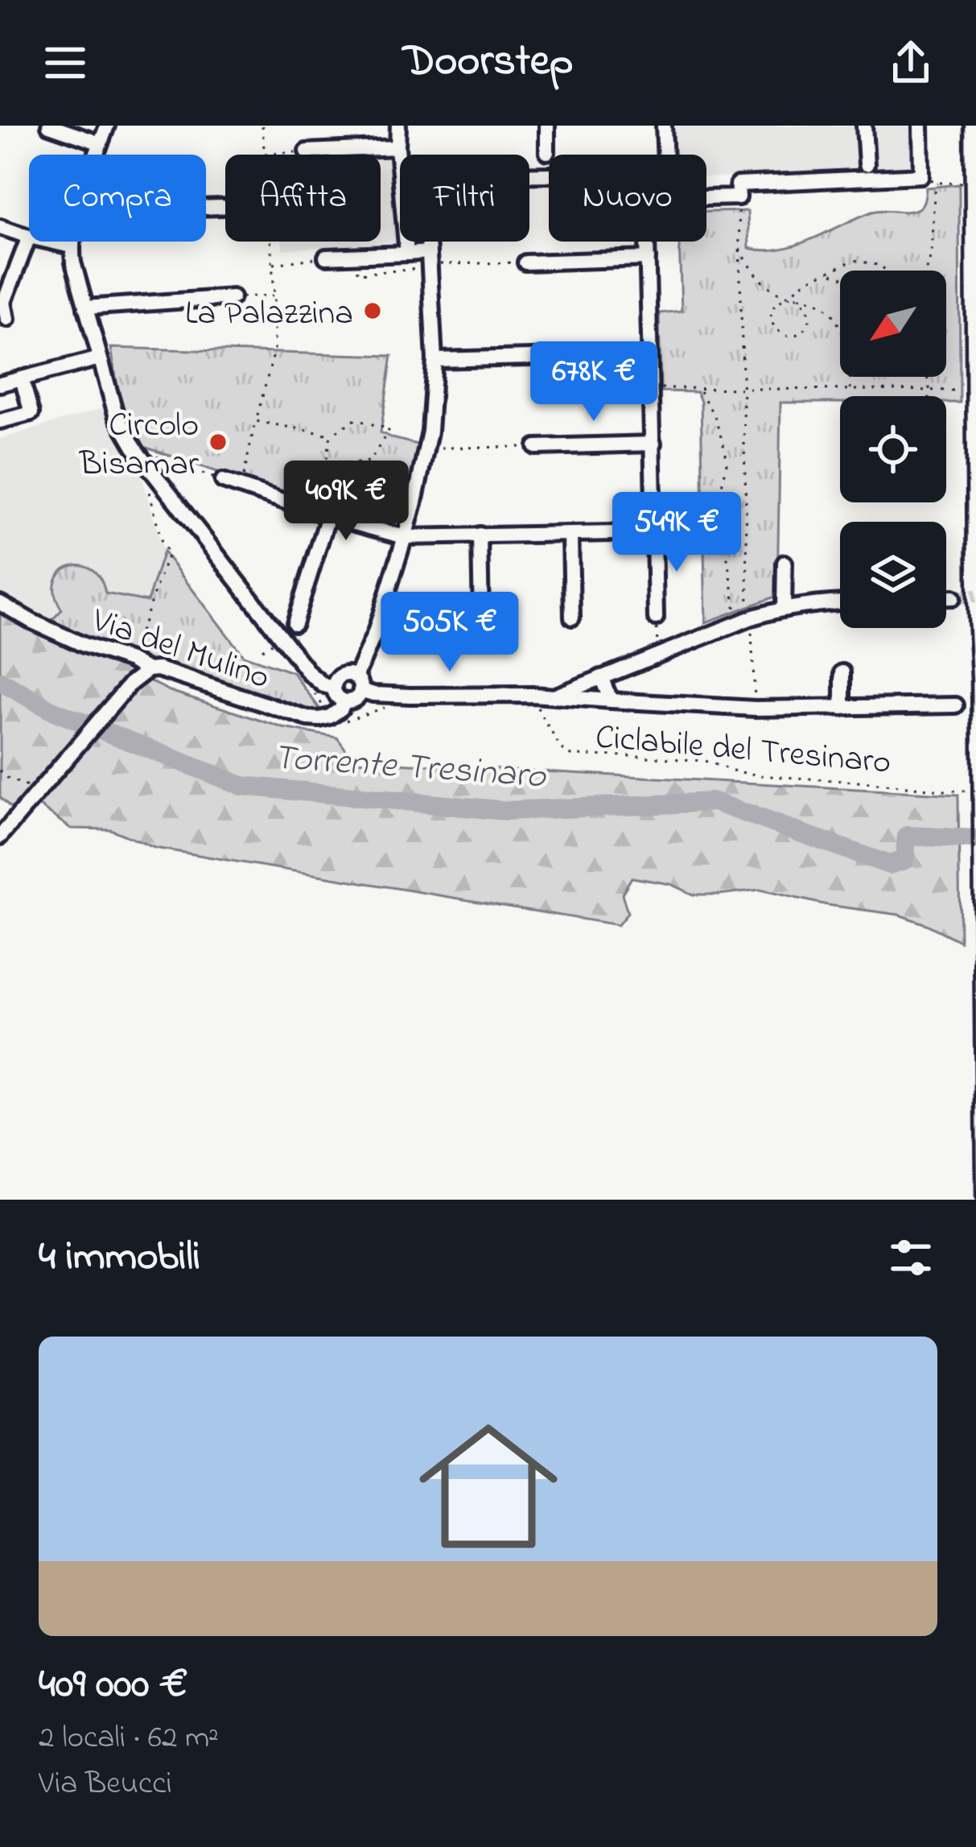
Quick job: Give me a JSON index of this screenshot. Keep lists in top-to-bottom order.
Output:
{
  "streets": {
    "street": ["Via del Mulino"],
    "path": ["Ciclabile del Tresinaro"]
  },
  "water": ["Torrente Tresinaro"],
  "places": ["La Palazzina", "Circolo Bisamar"],
  "north": "bottom left",
  "page": {
    "header": "Doorstep",
    "chip": [
      "Compra",
      "Affitta",
      "Filtri",
      "Nuovo"
    ],
    "price": [
      "678K €",
      "409K €",
      "549K €",
      "505K €"
    ],
    "heading": "4 immobili",
    "list": [
      {
        "name": "409 000 €",
        "note": "2 locali · 62 m² · Via Beucci"
      }
    ]
  }
}
